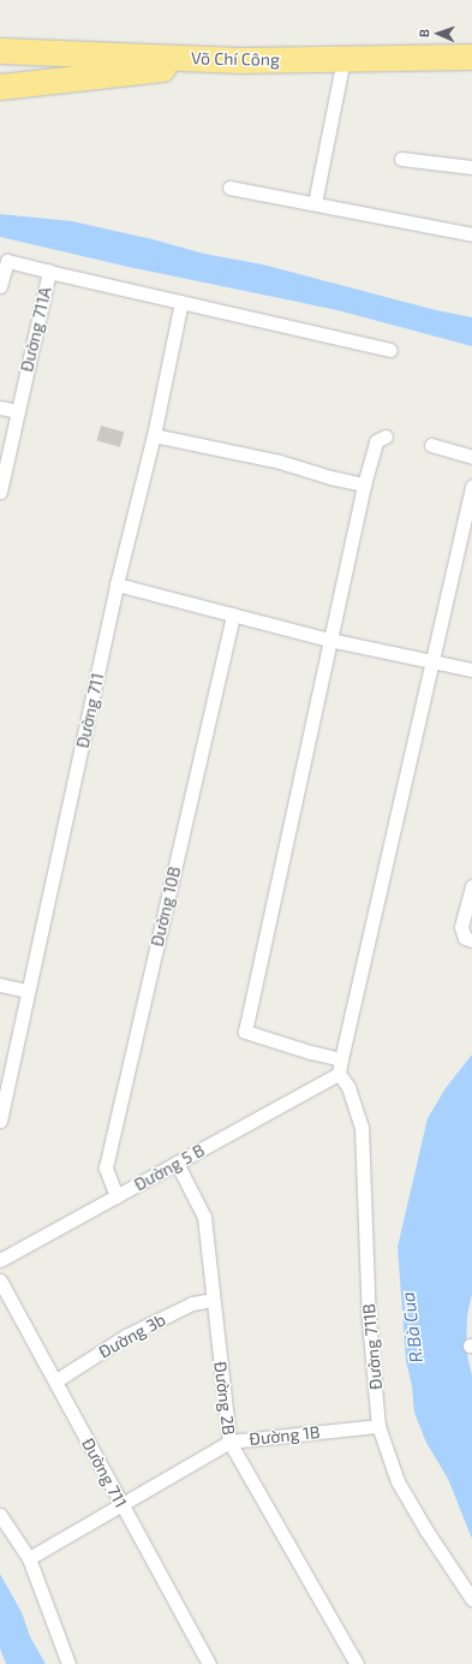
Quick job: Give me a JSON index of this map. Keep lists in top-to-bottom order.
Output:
{
  "streets": {
    "highway": ["Võ Chí Công"],
    "street": [
      "Đường 711A",
      "Đường 711",
      "Đường 10B",
      "Đường 5 B",
      "Đường 3b",
      "Đường 711B",
      "Đường 2B",
      "Đường 1B"
    ]
  },
  "crossings": [
    ["Đường 711A", "Đường 711"],
    ["Đường 711", "Đường 3b"],
    ["Đường 711", "Đường 1B"],
    ["Đường 10B", "Đường 5 B"],
    ["Đường 5 B", "Đường 711B"],
    ["Đường 5 B", "Đường 2B"],
    ["Đường 3b", "Đường 2B"],
    ["Đường 711B", "Đường 1B"],
    ["Đường 2B", "Đường 1B"]
  ],
  "water": ["R.Bà Cua"],
  "north": "left"
}
